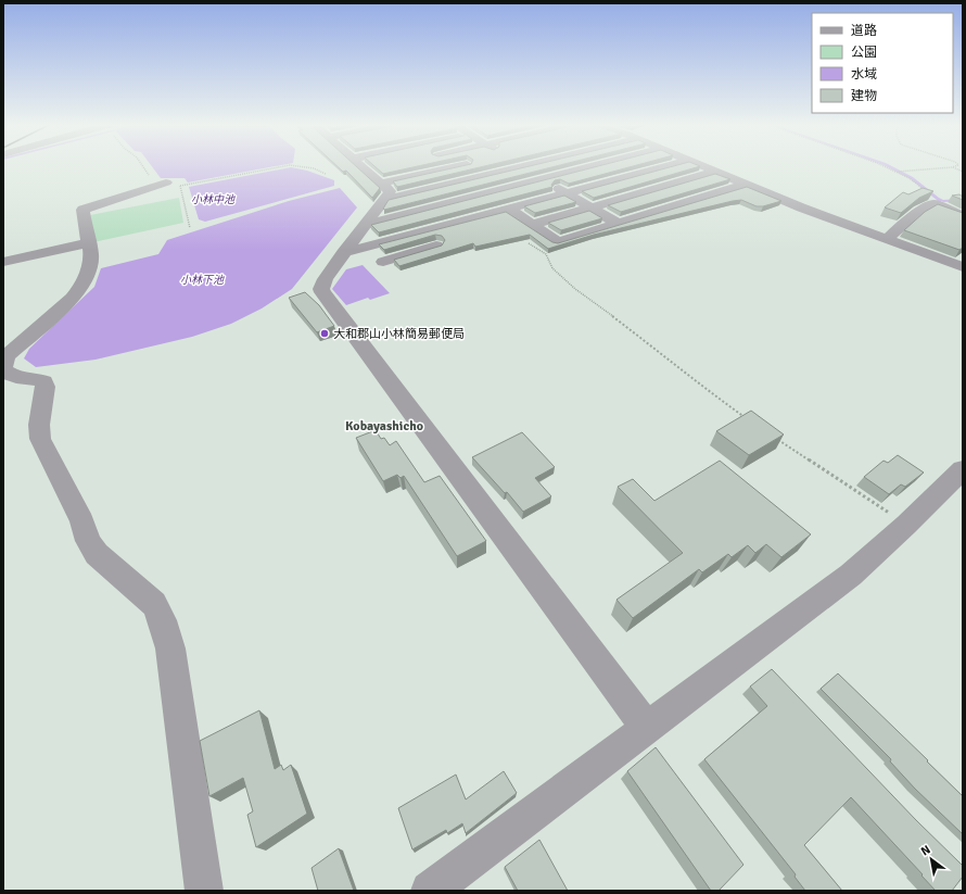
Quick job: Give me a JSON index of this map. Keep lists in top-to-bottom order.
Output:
{
  "districts": ["Kobayashicho"],
  "water": ["小林中池", "小林下池"],
  "places": ["大和郡山小林簡易郵便局"],
  "legend": [
    "道路",
    "公園",
    "水域",
    "建物"
  ],
  "north": "top left"
}
